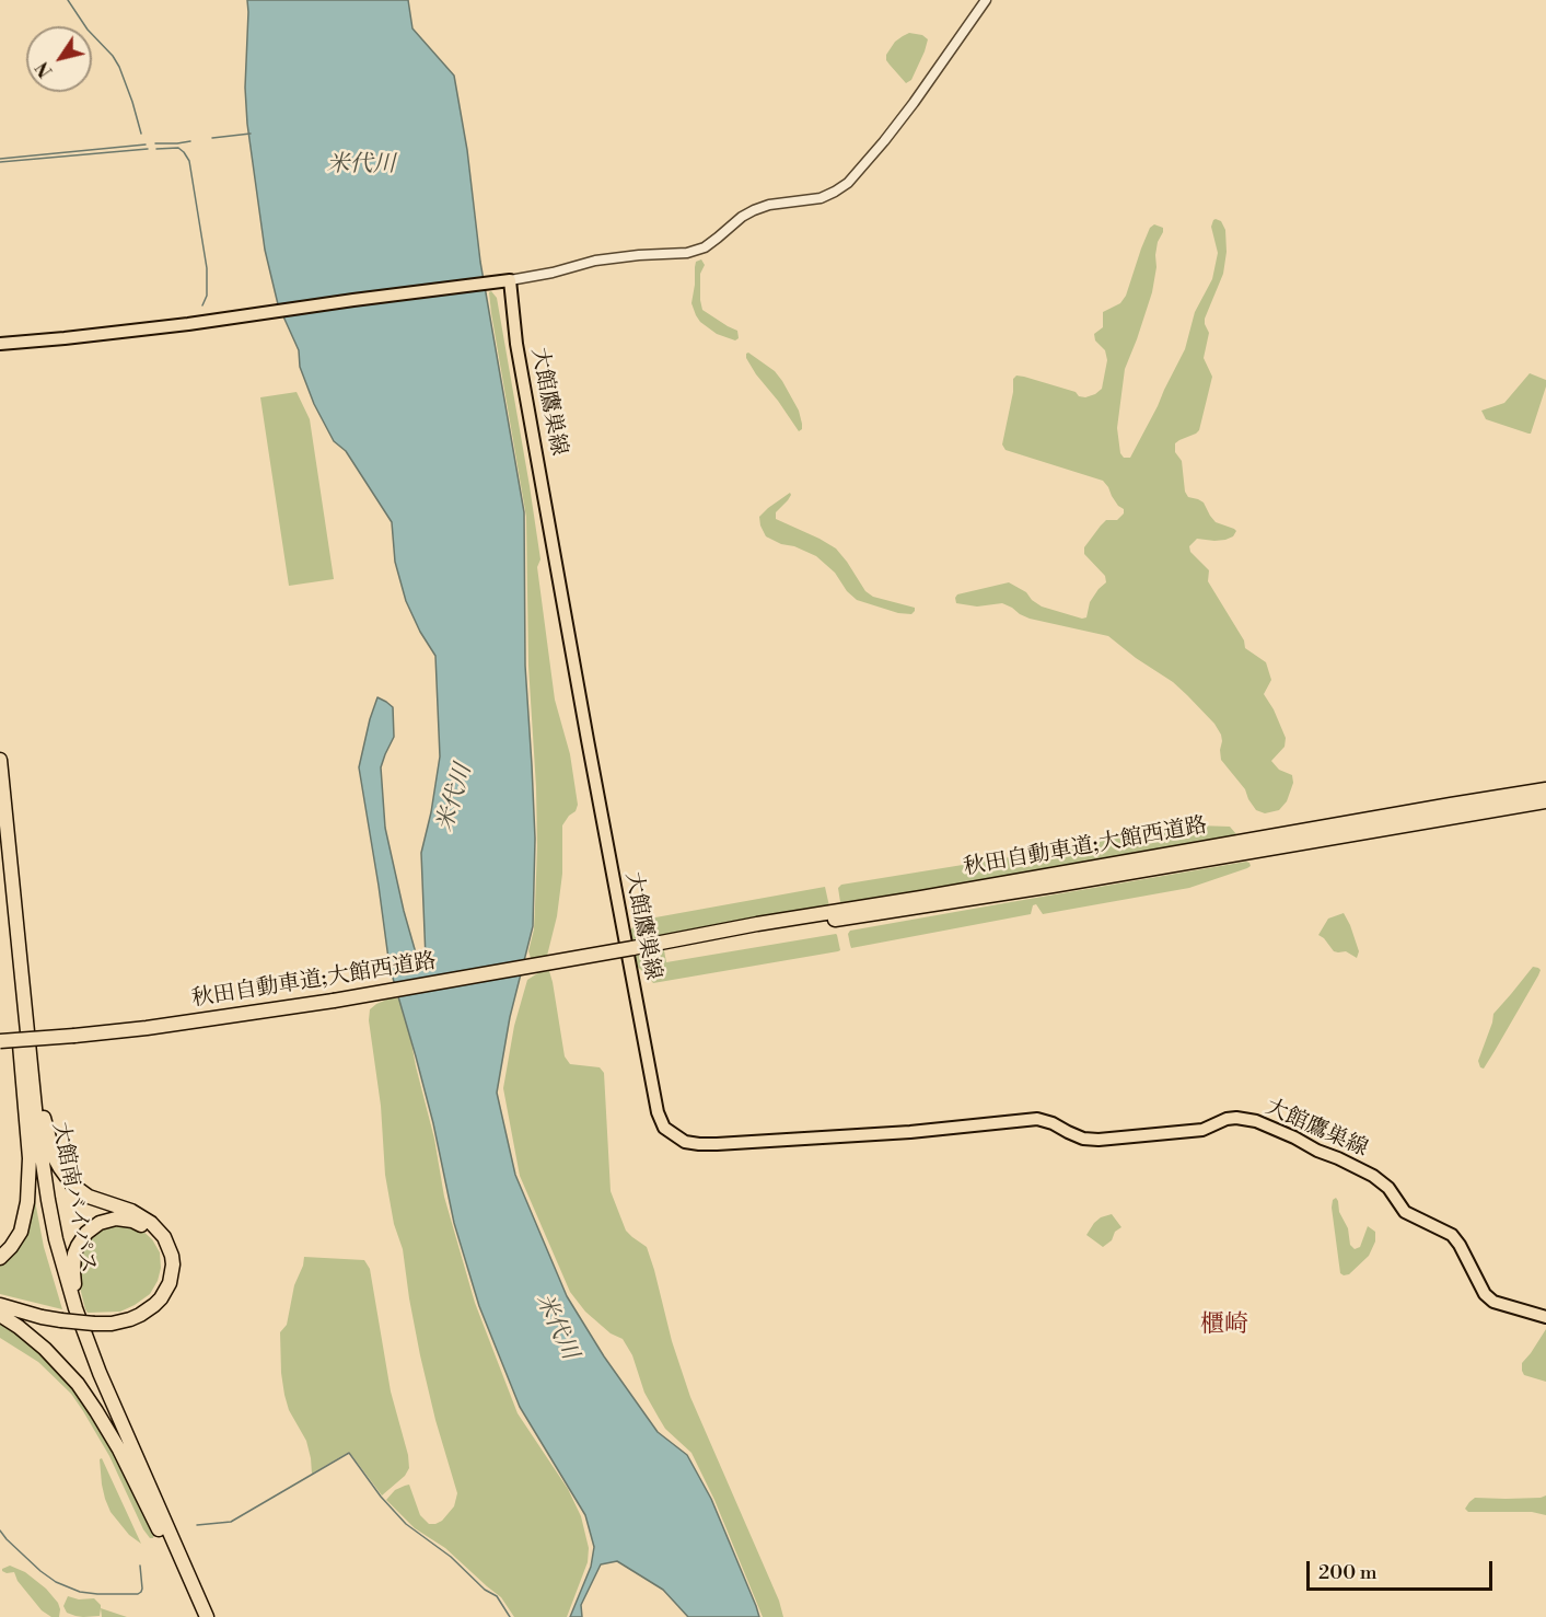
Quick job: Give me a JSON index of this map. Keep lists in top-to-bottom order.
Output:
{
  "streets": {
    "highway": ["秋田自動車道;大館西道路", "大館南バイパス"],
    "main road": ["大館鷹巣線"]
  },
  "districts": ["櫃崎"],
  "water": ["米代川"],
  "scale_bar": "200 m",
  "north": "bottom left"
}
